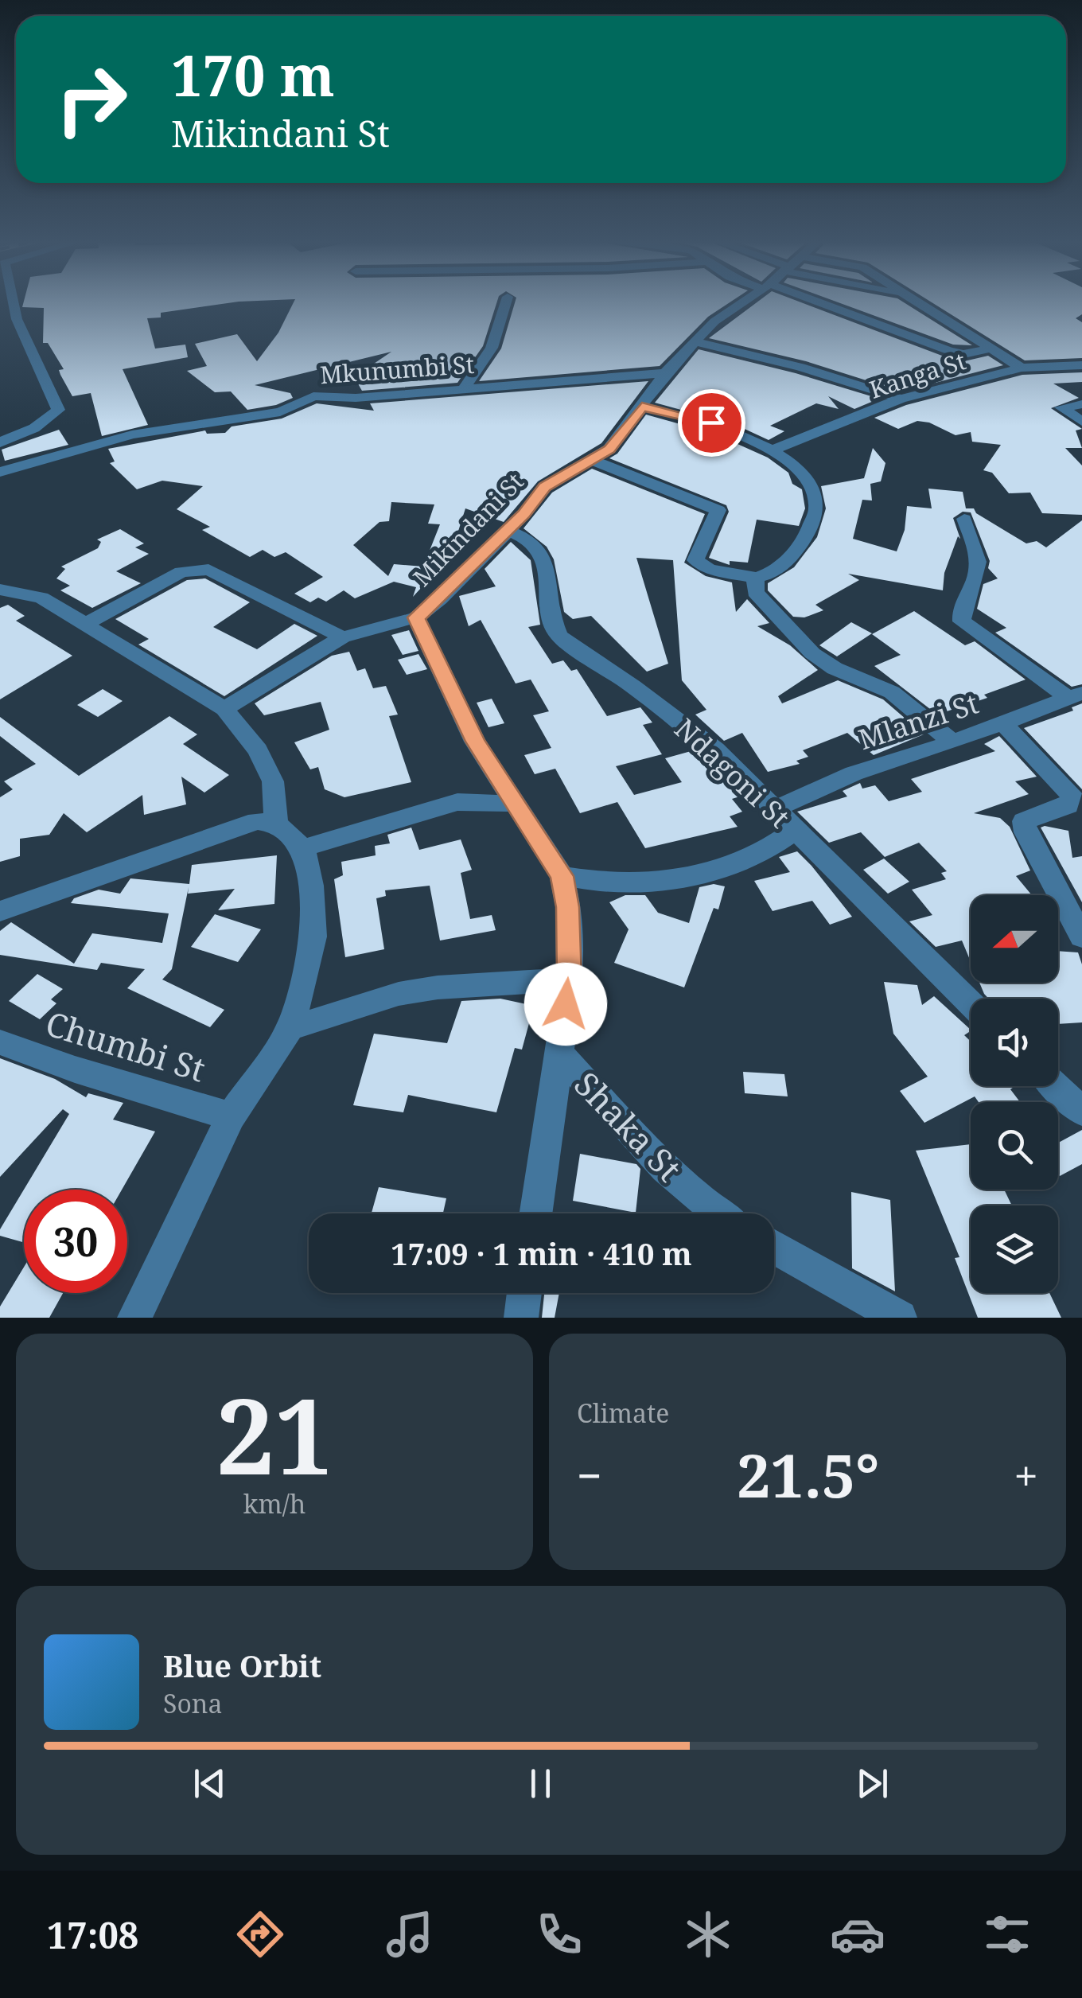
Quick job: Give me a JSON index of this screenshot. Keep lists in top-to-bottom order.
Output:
{
  "streets": {
    "street": [
      "Mkunumbi St",
      "Kanga St",
      "Mikindani St",
      "Mlanzi St",
      "Ndagoni St",
      "Chumbi St",
      "Shaka St"
    ]
  },
  "crossings": [
    ["Mkunumbi St", "Mikindani St"],
    ["Mikindani St", "Ndagoni St"],
    ["Mikindani St", "Shaka St"],
    ["Mlanzi St", "Ndagoni St"]
  ],
  "north": "left",
  "page": {
    "turn": ["170 m", "Mikindani St"],
    "limit": "30",
    "trip": "17:09 · 1 min · 410 m",
    "tile": [
      ["21", "km/h"],
      "Climate"
    ],
    "heat": ["−", "21.5°", "+"],
    "song": ["Blue Orbit", "Sona"],
    "tabs": "17:08"
  }
}
